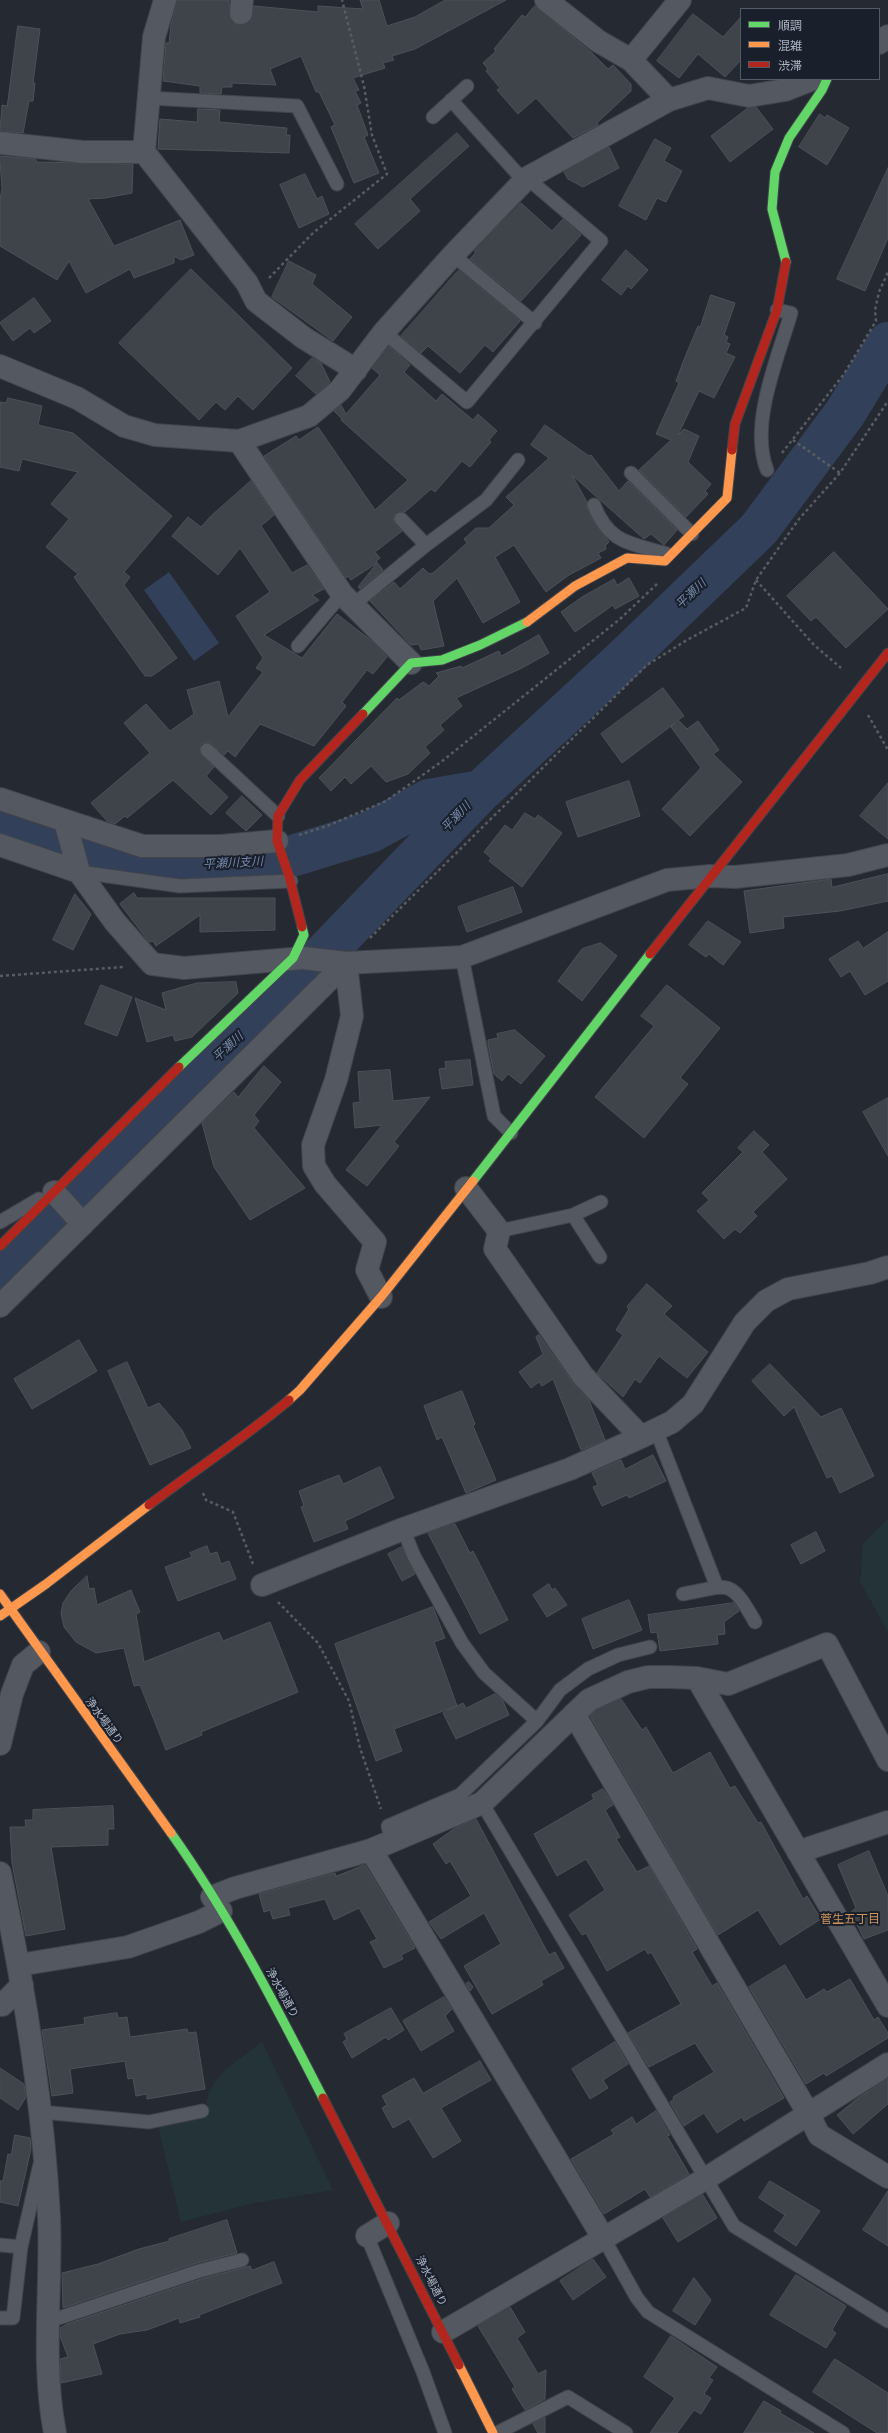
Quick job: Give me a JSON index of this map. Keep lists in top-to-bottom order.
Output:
{
  "streets": {
    "street": ["浄水場通り"]
  },
  "districts": ["菅生五丁目"],
  "water": ["平瀬川", "平瀬川支川"],
  "legend": ["順調", "混雑", "渋滞"]
}
